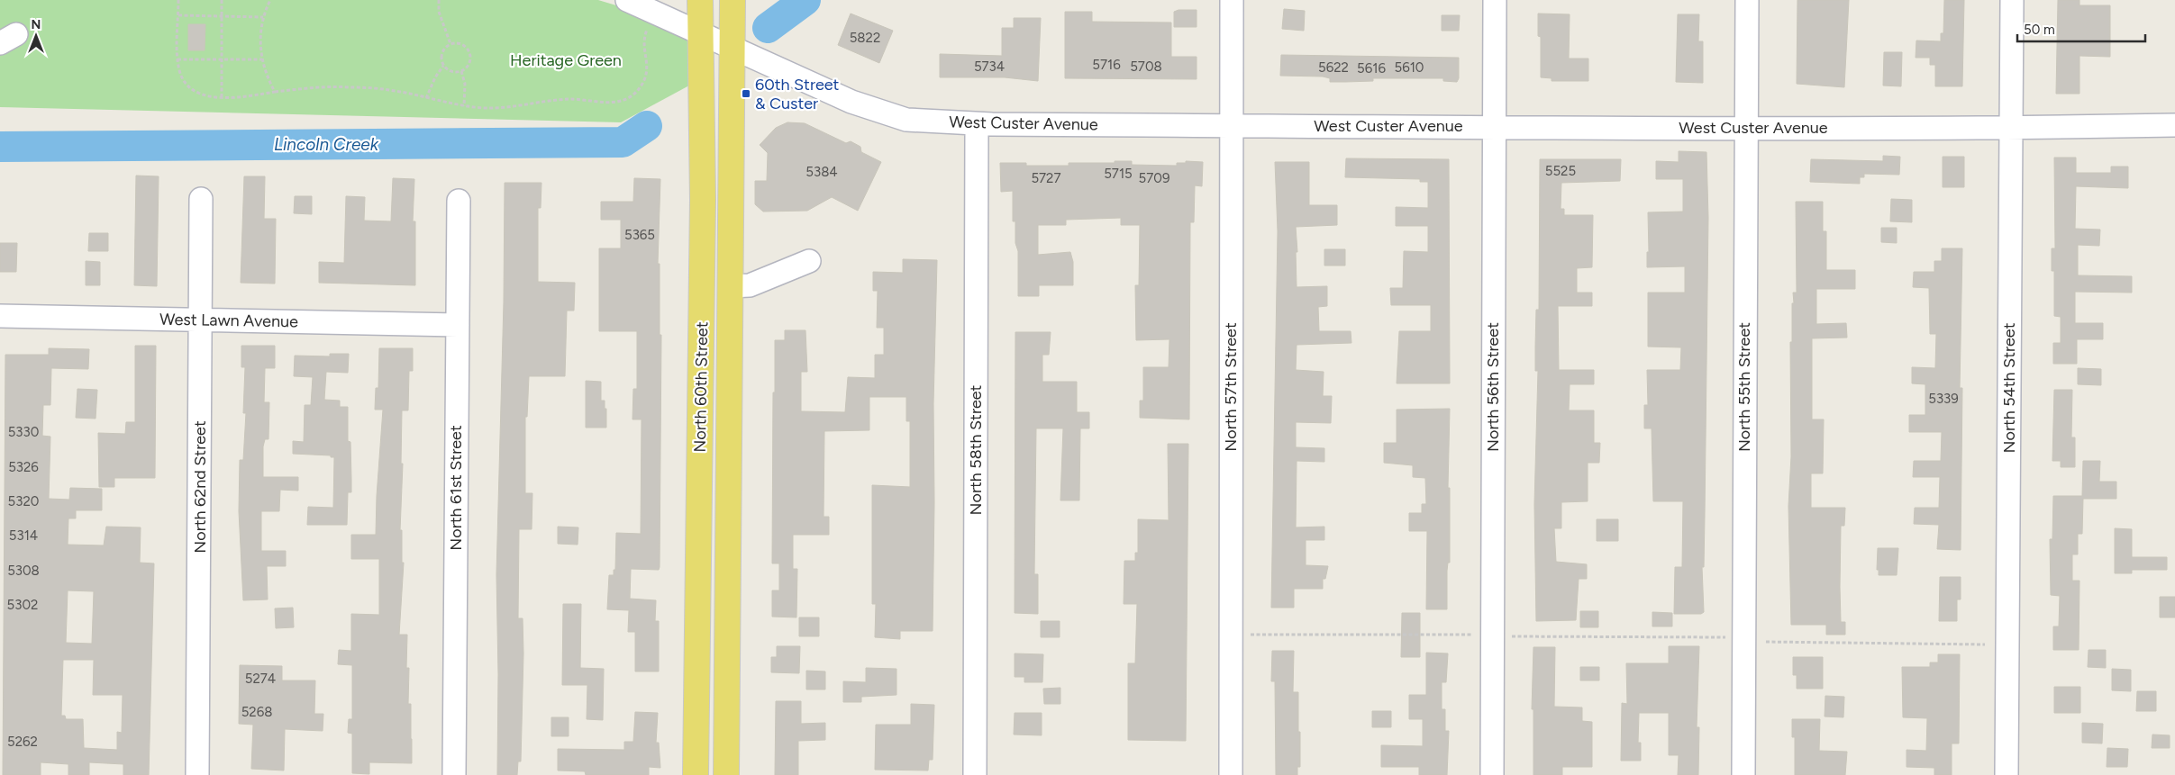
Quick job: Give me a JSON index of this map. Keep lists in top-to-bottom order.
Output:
{
  "streets": {
    "main road": ["North 60th Street"],
    "street": [
      "West Custer Avenue",
      "West Lawn Avenue",
      "North 57th Street",
      "North 56th Street",
      "North 55th Street",
      "North 54th Street",
      "North 58th Street",
      "North 62nd Street",
      "North 61st Street"
    ]
  },
  "crossings": [
    ["West Custer Avenue", "North 60th Street"],
    ["West Custer Avenue", "North 57th Street"],
    ["West Custer Avenue", "North 56th Street"],
    ["West Custer Avenue", "North 55th Street"],
    ["West Custer Avenue", "North 54th Street"],
    ["West Custer Avenue", "North 58th Street"],
    ["West Lawn Avenue", "North 62nd Street"],
    ["West Lawn Avenue", "North 61st Street"]
  ],
  "water": ["Lincoln Creek"],
  "parks": ["Heritage Green"],
  "places": {
    "transit": ["60th Street & Custer"]
  },
  "house_numbers": [
    "5822",
    "5716",
    "5734",
    "5708",
    "5622",
    "5610",
    "5616",
    "5525",
    "5384",
    "5715",
    "5727",
    "5709",
    "5365",
    "5339",
    "5330",
    "5326",
    "5320",
    "5314",
    "5308",
    "5302",
    "5274",
    "5268",
    "5262"
  ],
  "scale_bar": "50 m",
  "north": "top"
}
